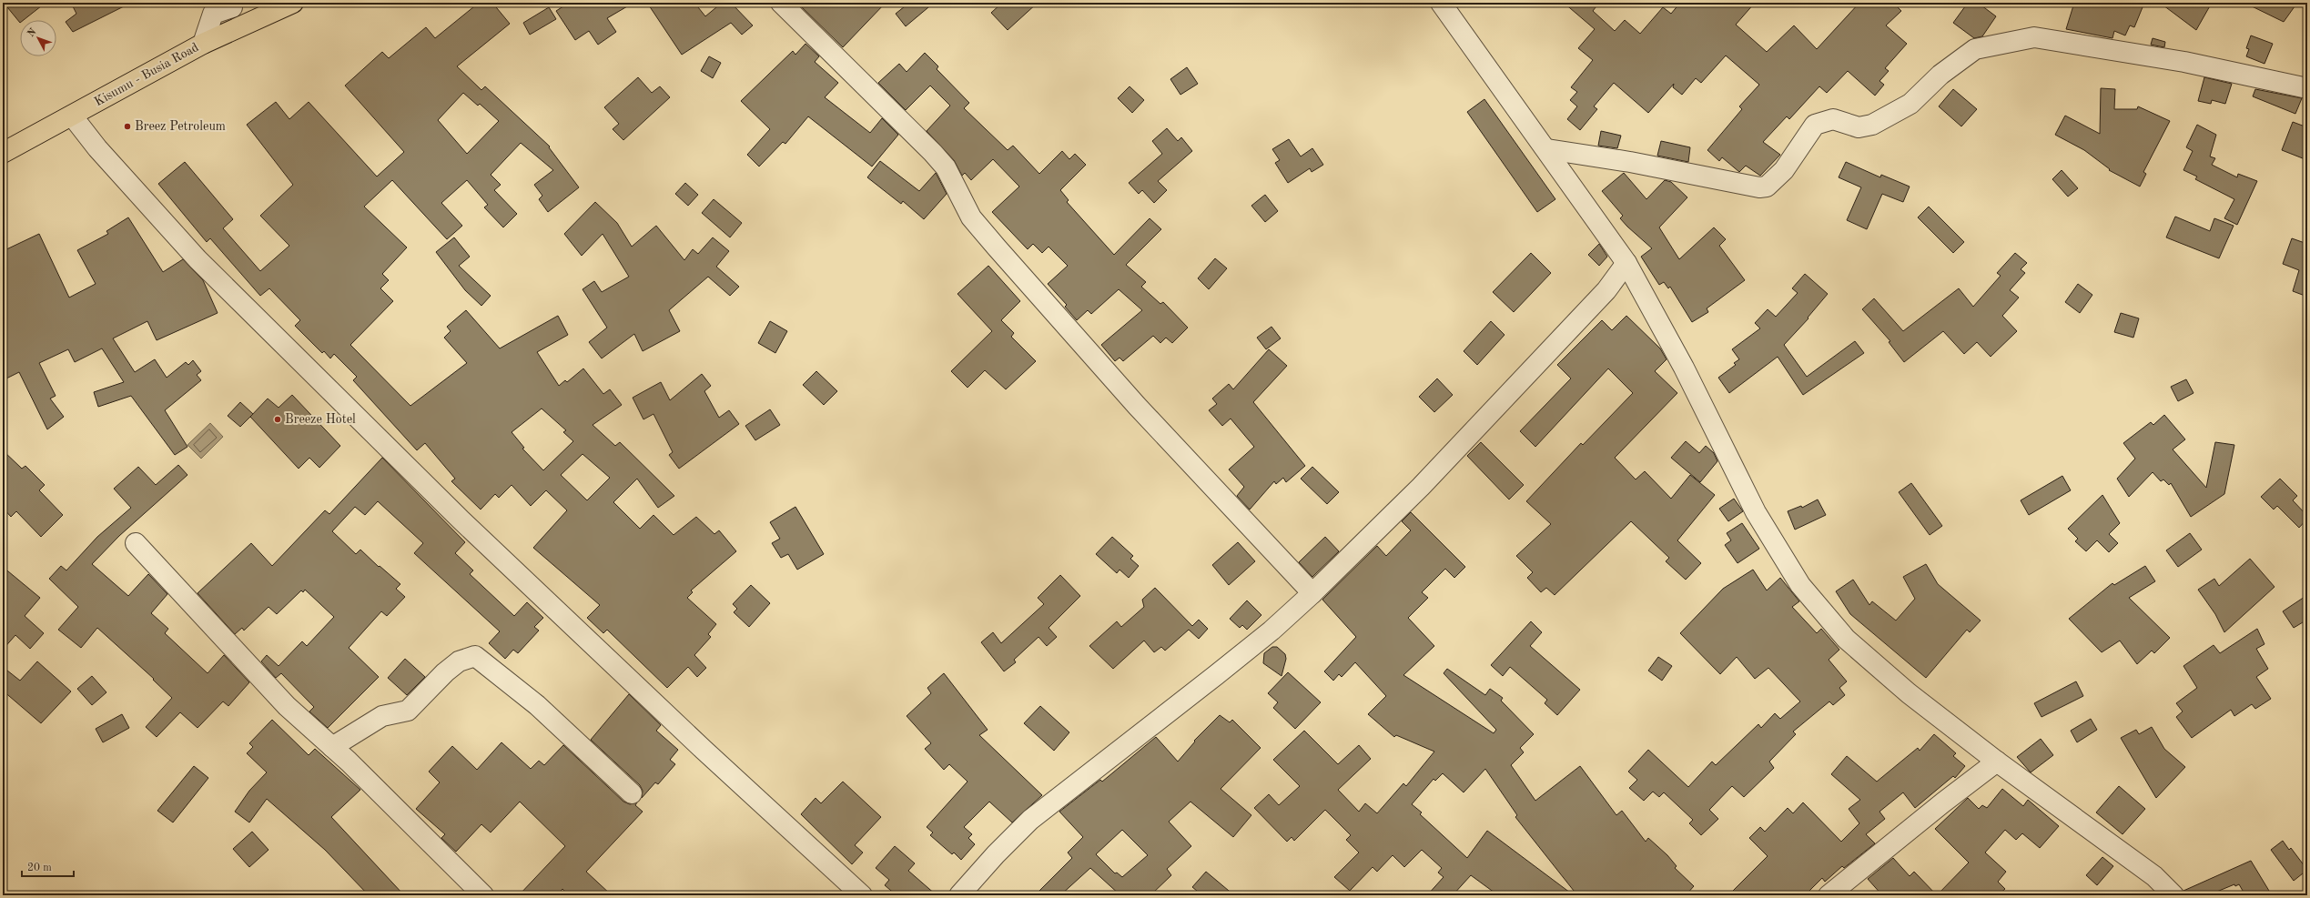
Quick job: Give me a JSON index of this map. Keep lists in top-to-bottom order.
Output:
{
  "streets": {
    "highway": ["Kisumu - Busia Road"]
  },
  "places": ["Breez Petroleum", "Breeze Hotel"],
  "scale_bar": "20 m",
  "north": "top left"
}
